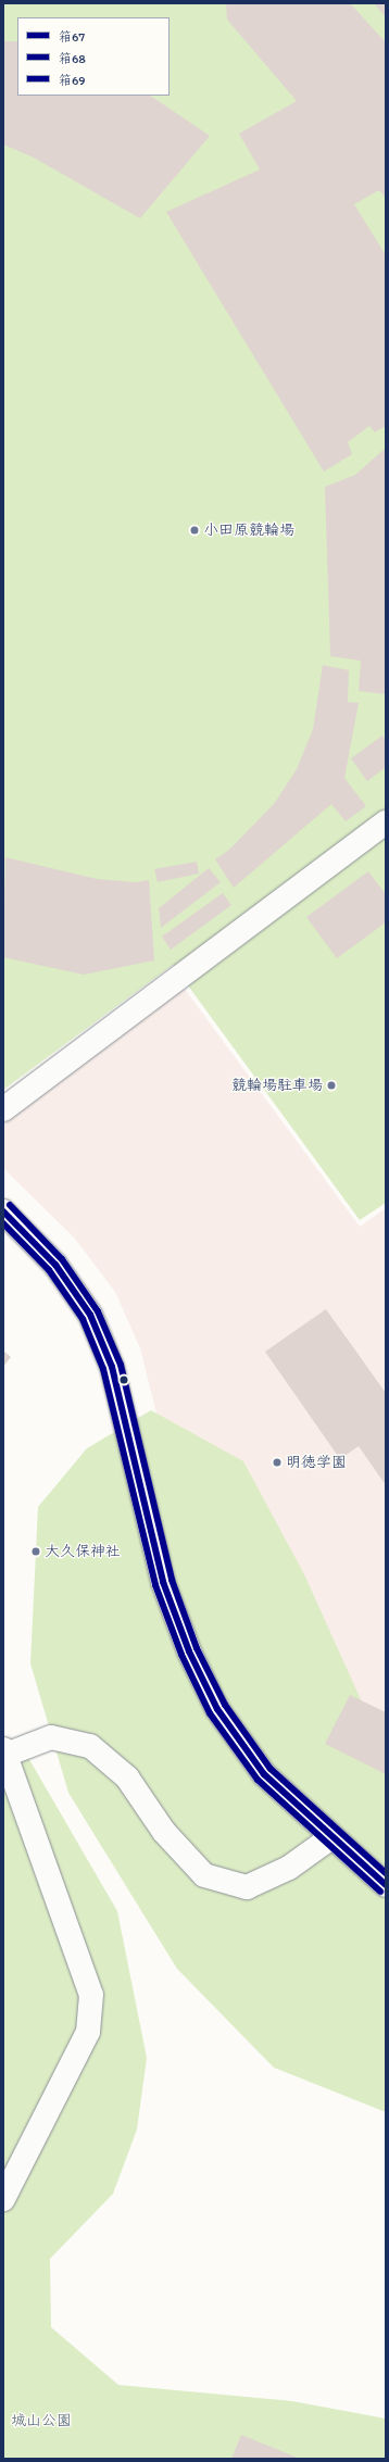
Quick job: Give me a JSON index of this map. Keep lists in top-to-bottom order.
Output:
{
  "parks": ["城山公園"],
  "places": [
    "小田原競輪場",
    "競輪場駐車場",
    "明徳学園",
    "大久保神社"
  ],
  "lines": ["transit line 箱69", "transit line 箱67", "transit line 箱68"],
  "legend": ["箱67", "箱68", "箱69"]
}
